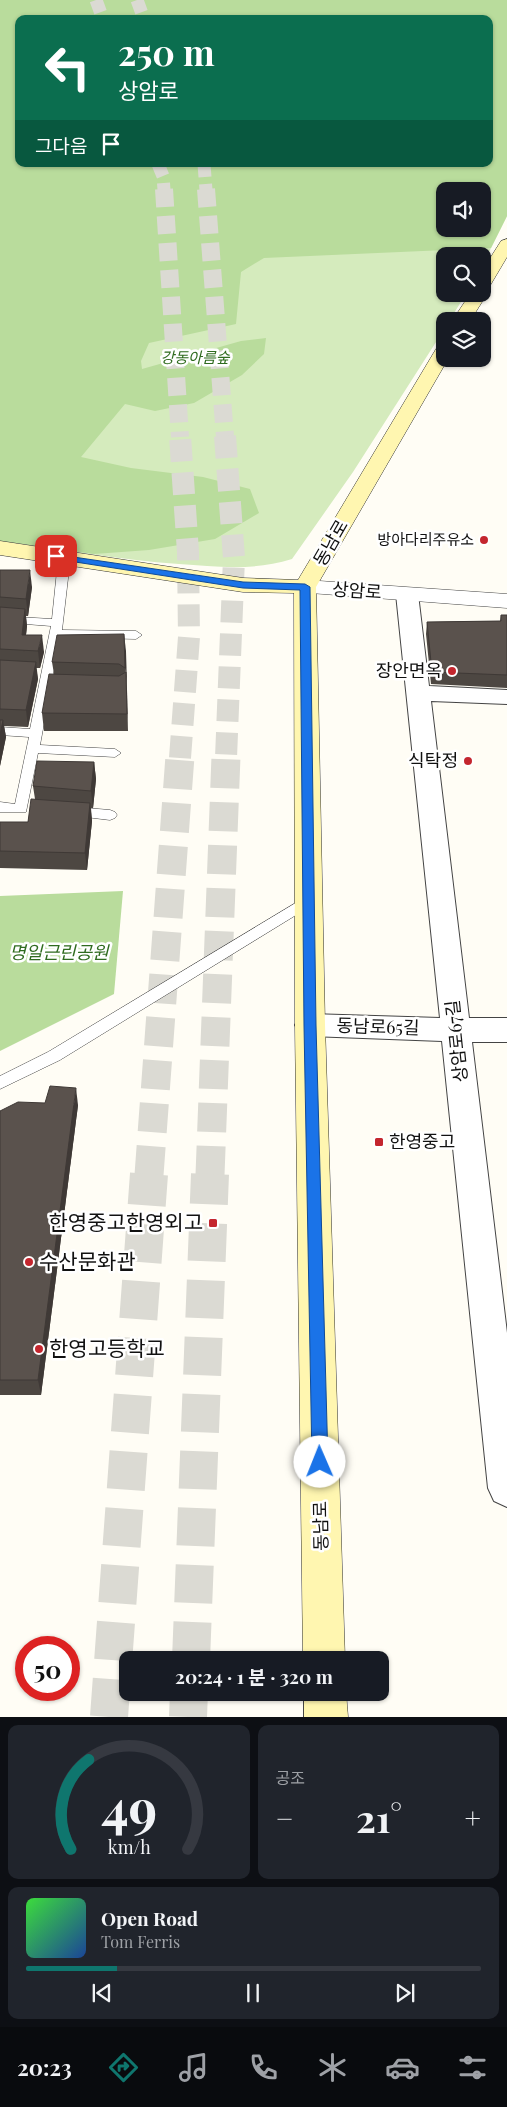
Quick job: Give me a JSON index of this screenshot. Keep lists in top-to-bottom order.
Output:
{
  "streets": {
    "main road": ["동남로", "상암로"],
    "street": ["동남로65길", "상암로67길"]
  },
  "crossings": [
    ["동남로", "상암로"],
    ["동남로", "동남로65길"],
    ["상암로", "상암로67길"],
    ["동남로65길", "상암로67길"]
  ],
  "parks": ["강동아름숲", "명일근린공원"],
  "places": {
    "other": [
      "방아다리주유소",
      "장안면옥",
      "식탁정",
      "수산문화관",
      "한영고등학교"
    ],
    "transit": ["한영중고", "한영중고한영외고"]
  },
  "page": {
    "turn": ["250 m", "상암로"],
    "then": "그다음",
    "limit": "50",
    "trip": "20:24 · 1 분 · 320 m",
    "tile": "공조",
    "heat": ["−", "21°", "+"],
    "song": ["Open Road", "Tom Ferris"],
    "tabs": "20:23",
    "gauge": ["49", "km/h"]
  }
}
